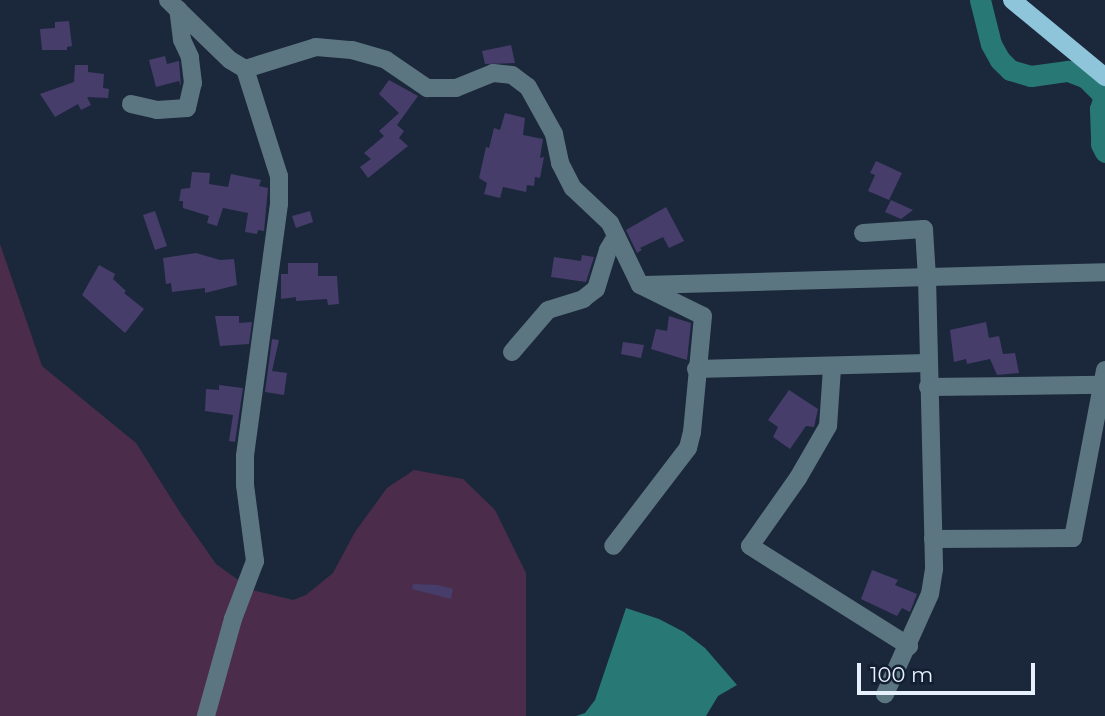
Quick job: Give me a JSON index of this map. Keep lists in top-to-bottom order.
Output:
{
  "scale_bar": "100 m"
}
